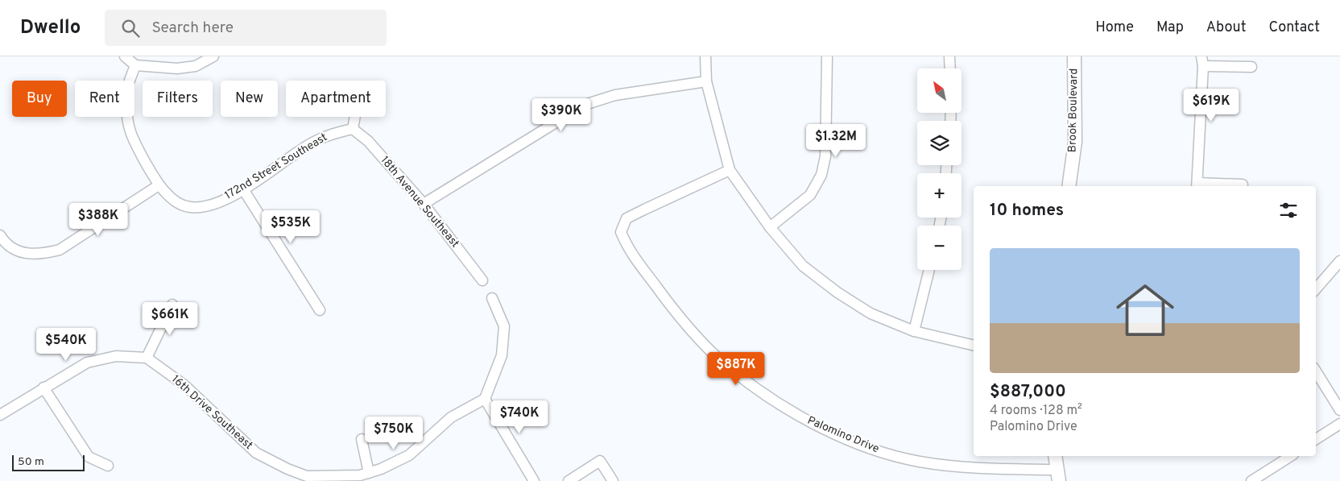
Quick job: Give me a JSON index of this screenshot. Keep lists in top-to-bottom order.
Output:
{
  "streets": {
    "street": [
      "Brook Boulevard",
      "172nd Street Southeast",
      "18th Avenue Southeast",
      "16th Drive Southeast",
      "Palomino Drive"
    ]
  },
  "crossings": [
    ["172nd Street Southeast", "18th Avenue Southeast"]
  ],
  "scale_bar": "50 m",
  "north": "top left",
  "page": {
    "header": "Dwello",
    "search": "Search here",
    "nav": [
      "Home",
      "Map",
      "About",
      "Contact"
    ],
    "map_buttons": ["+", "−"],
    "chip": [
      "Buy",
      "Rent",
      "Filters",
      "New",
      "Apartment"
    ],
    "price": [
      "$619K",
      "$390K",
      "$1.32M",
      "$388K",
      "$535K",
      "$661K",
      "$540K",
      "$887K",
      "$740K",
      "$750K"
    ],
    "heading": "10 homes",
    "list": [
      {
        "name": "$887,000",
        "note": "4 rooms · 128 m² · Palomino Drive"
      }
    ],
    "scale": "50 m"
  }
}
